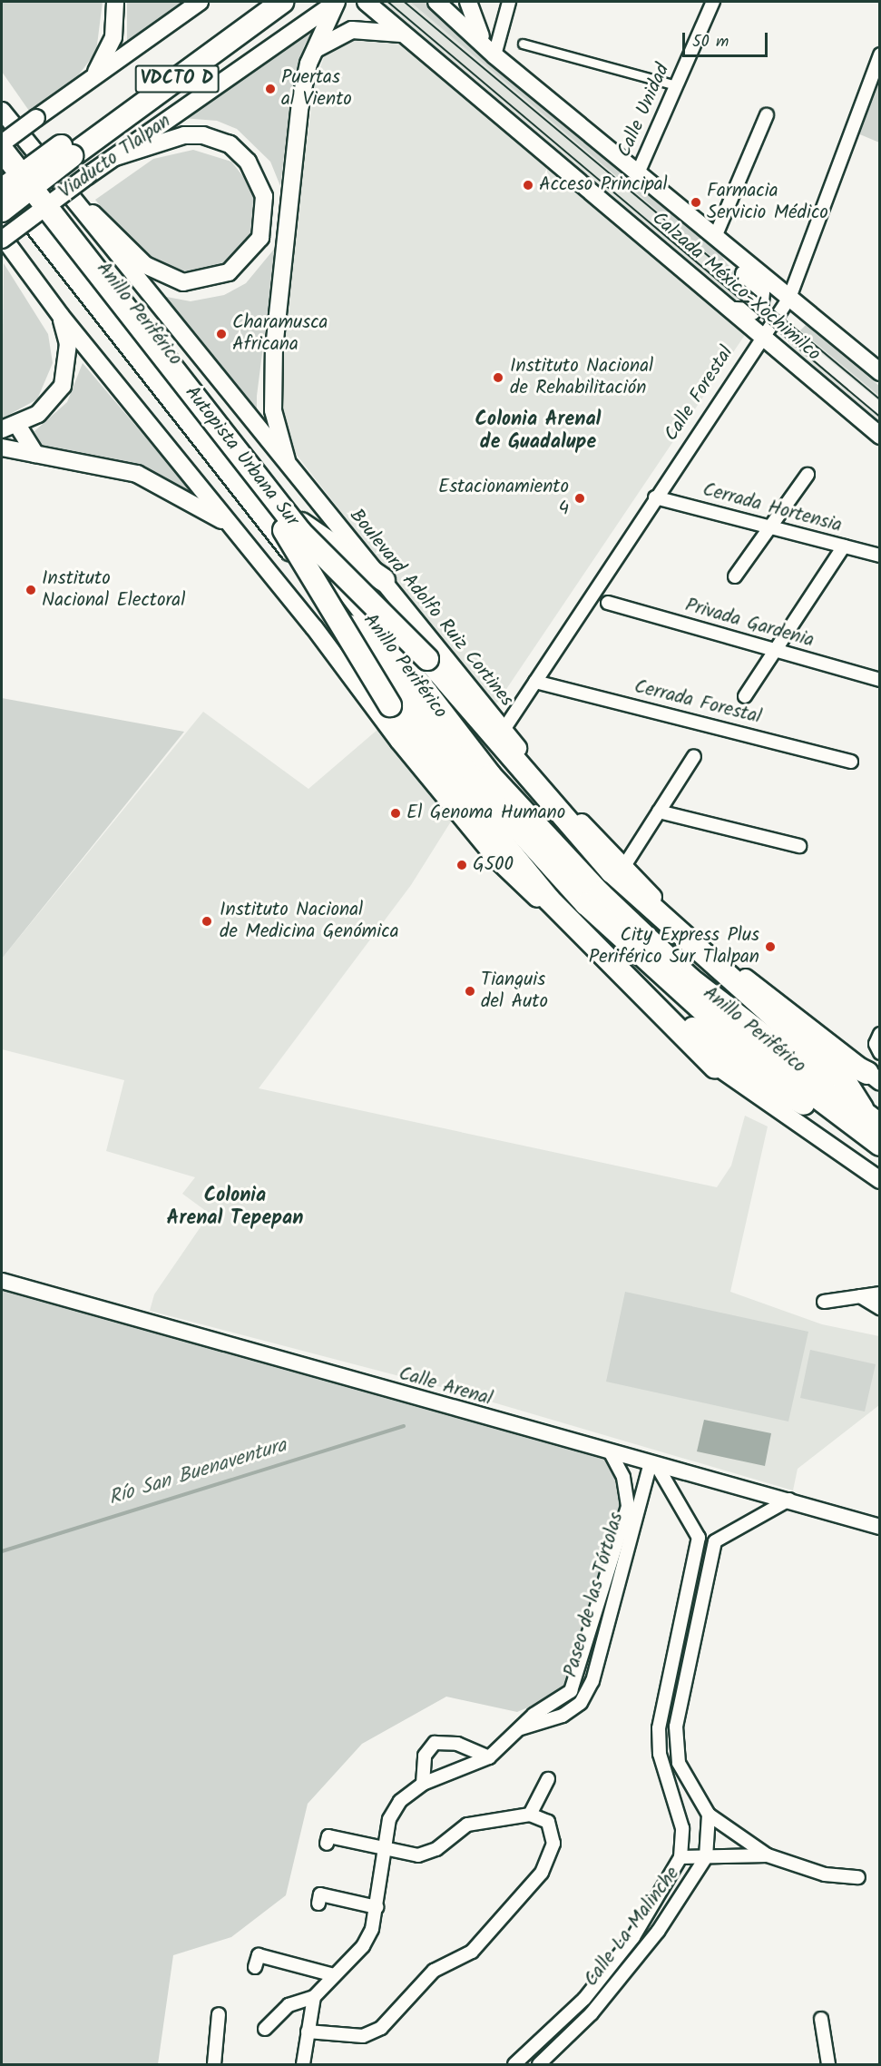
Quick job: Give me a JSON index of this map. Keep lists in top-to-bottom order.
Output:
{
  "streets": {
    "highway": [
      "VDCTO D",
      "Viaducto Tlalpan",
      "Anillo Periférico",
      "Autopista Urbana Sur"
    ],
    "main road": ["Calzada México-Xochimilco", "Boulevard Adolfo Ruiz Cortines"],
    "street": [
      "Calle Unidad",
      "Calle Forestal",
      "Cerrada Hortensia",
      "Privada Gardenia",
      "Cerrada Forestal",
      "Calle Arenal",
      "Paseo de las Tórtolas",
      "Calle La Malinche"
    ]
  },
  "crossings": [
    ["Calle Unidad", "Calzada México-Xochimilco"],
    ["Calzada México-Xochimilco", "Calle Forestal"],
    ["Anillo Periférico", "Autopista Urbana Sur"],
    ["Calle Forestal", "Cerrada Hortensia"],
    ["Calle Forestal", "Boulevard Adolfo Ruiz Cortines"],
    ["Calle Forestal", "Cerrada Forestal"],
    ["Calle Arenal", "Paseo de las Tórtolas"]
  ],
  "districts": ["Colonia Arenal de Guadalupe", "Colonia Arenal Tepepan"],
  "water": ["Río San Buenaventura"],
  "places": [
    "Puertas al Viento",
    "Acceso Principal",
    "Farmacia Servicio Médico",
    "Charamusca Africana",
    "Instituto Nacional de Rehabilitación",
    "Estacionamiento 4",
    "Instituto Nacional Electoral",
    "El Genoma Humano",
    "G500",
    "Instituto Nacional de Medicina Genómica",
    "City Express Plus Periférico Sur Tlalpan",
    "Tianguis del Auto"
  ],
  "scale_bar": "50 m"
}
